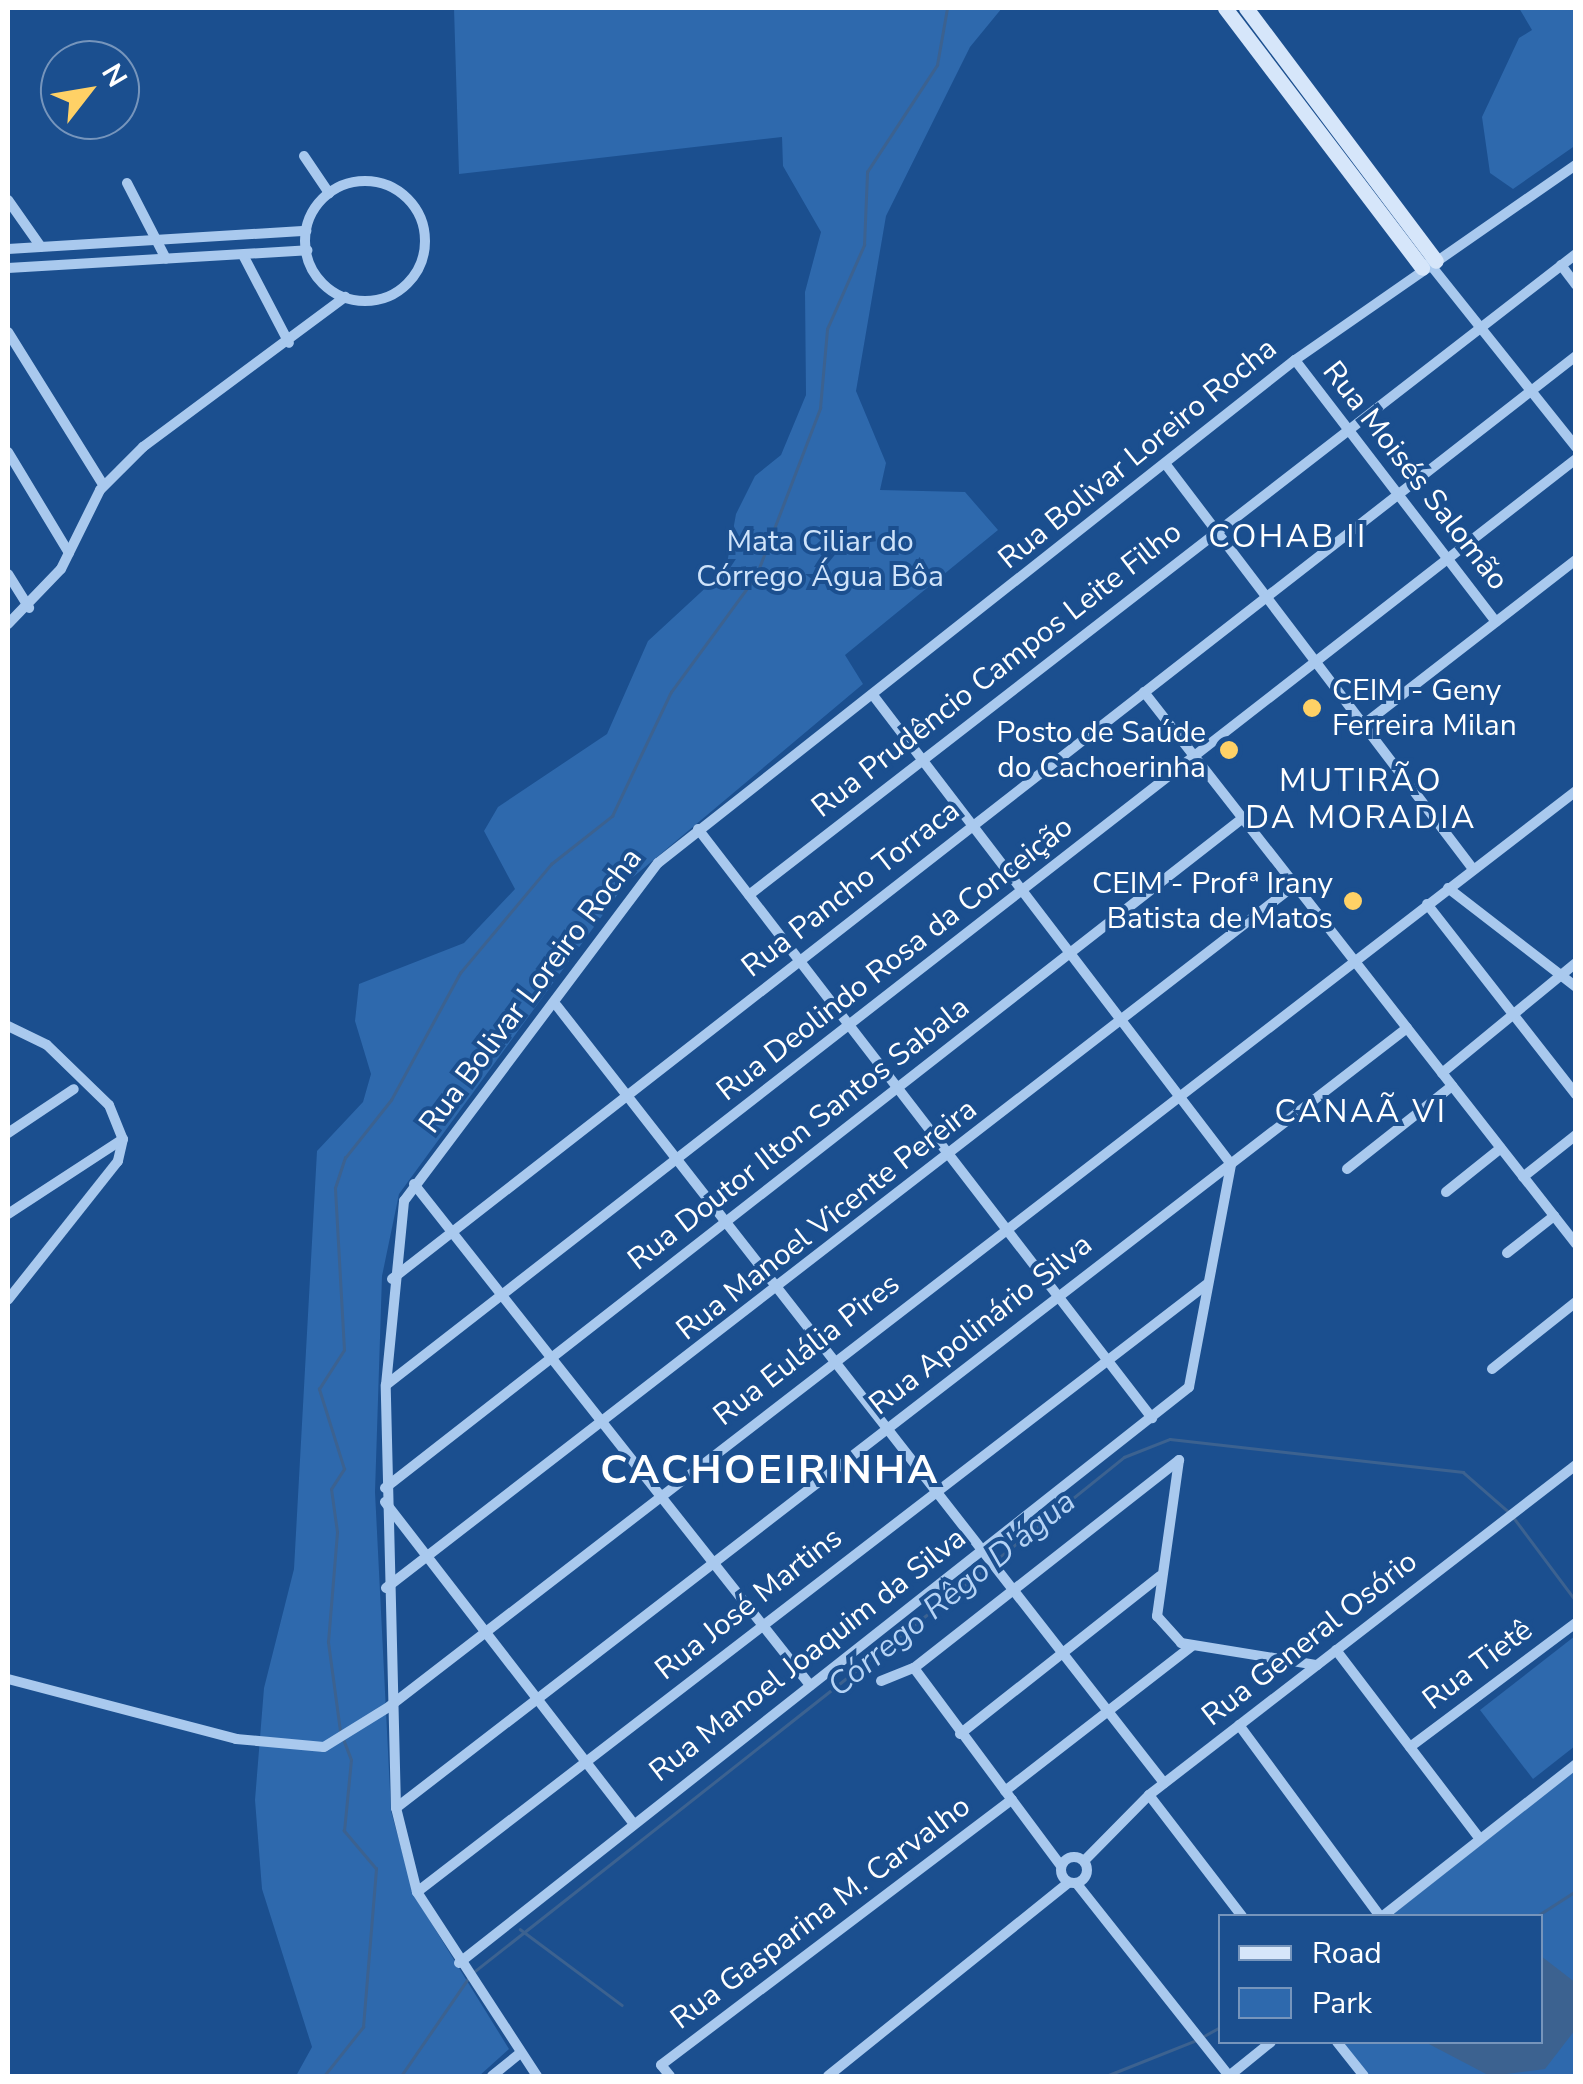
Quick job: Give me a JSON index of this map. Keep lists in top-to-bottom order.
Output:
{
  "streets": {
    "street": [
      "Rua Bolivar Loreiro Rocha",
      "Rua Moisés Salomão",
      "Rua Prudêncio Campos Leite Filho",
      "Rua Pancho Torraca",
      "Rua Deolindo Rosa da Conceição",
      "Rua Doutor Ilton Santos Sabala",
      "Rua Manoel Vicente Pereira",
      "Rua Apolinário Silva",
      "Rua Eulália Pires",
      "Rua José Martins",
      "Rua General Osório",
      "Rua Manoel Joaquim da Silva",
      "Rua Tietê",
      "Rua Gasparina M. Carvalho"
    ]
  },
  "crossings": [
    ["Rua Bolivar Loreiro Rocha", "Rua Moisés Salomão"],
    ["Rua Bolivar Loreiro Rocha", "Rua Pancho Torraca"],
    ["Rua Bolivar Loreiro Rocha", "Rua Deolindo Rosa da Conceição"],
    ["Rua Bolivar Loreiro Rocha", "Rua Doutor Ilton Santos Sabala"],
    ["Rua Bolivar Loreiro Rocha", "Rua Manoel Vicente Pereira"],
    ["Rua Bolivar Loreiro Rocha", "Rua Apolinário Silva"],
    ["Rua Bolivar Loreiro Rocha", "Rua Eulália Pires"],
    ["Rua Bolivar Loreiro Rocha", "Rua José Martins"],
    ["Rua Bolivar Loreiro Rocha", "Rua Manoel Joaquim da Silva"],
    ["Rua Moisés Salomão", "Rua Prudêncio Campos Leite Filho"],
    ["Rua Moisés Salomão", "Rua Pancho Torraca"],
    ["Rua Moisés Salomão", "Rua Deolindo Rosa da Conceição"],
    ["Rua José Martins", "Rua Manoel Joaquim da Silva"]
  ],
  "districts": [
    "COHAB II",
    "MUTIRÃO DA MORADIA",
    "CANAÃ VI",
    "CACHOEIRINHA"
  ],
  "water": ["Córrego Rêgo D'água"],
  "parks": ["Mata Ciliar do Córrego Água Bôa"],
  "places": ["CEIM - Geny Ferreira Milan", "Posto de Saúde do Cachoerinha", "CEIM - Profª Irany Batista de Matos"],
  "legend": ["Road", "Park"],
  "north": "top right"
}
